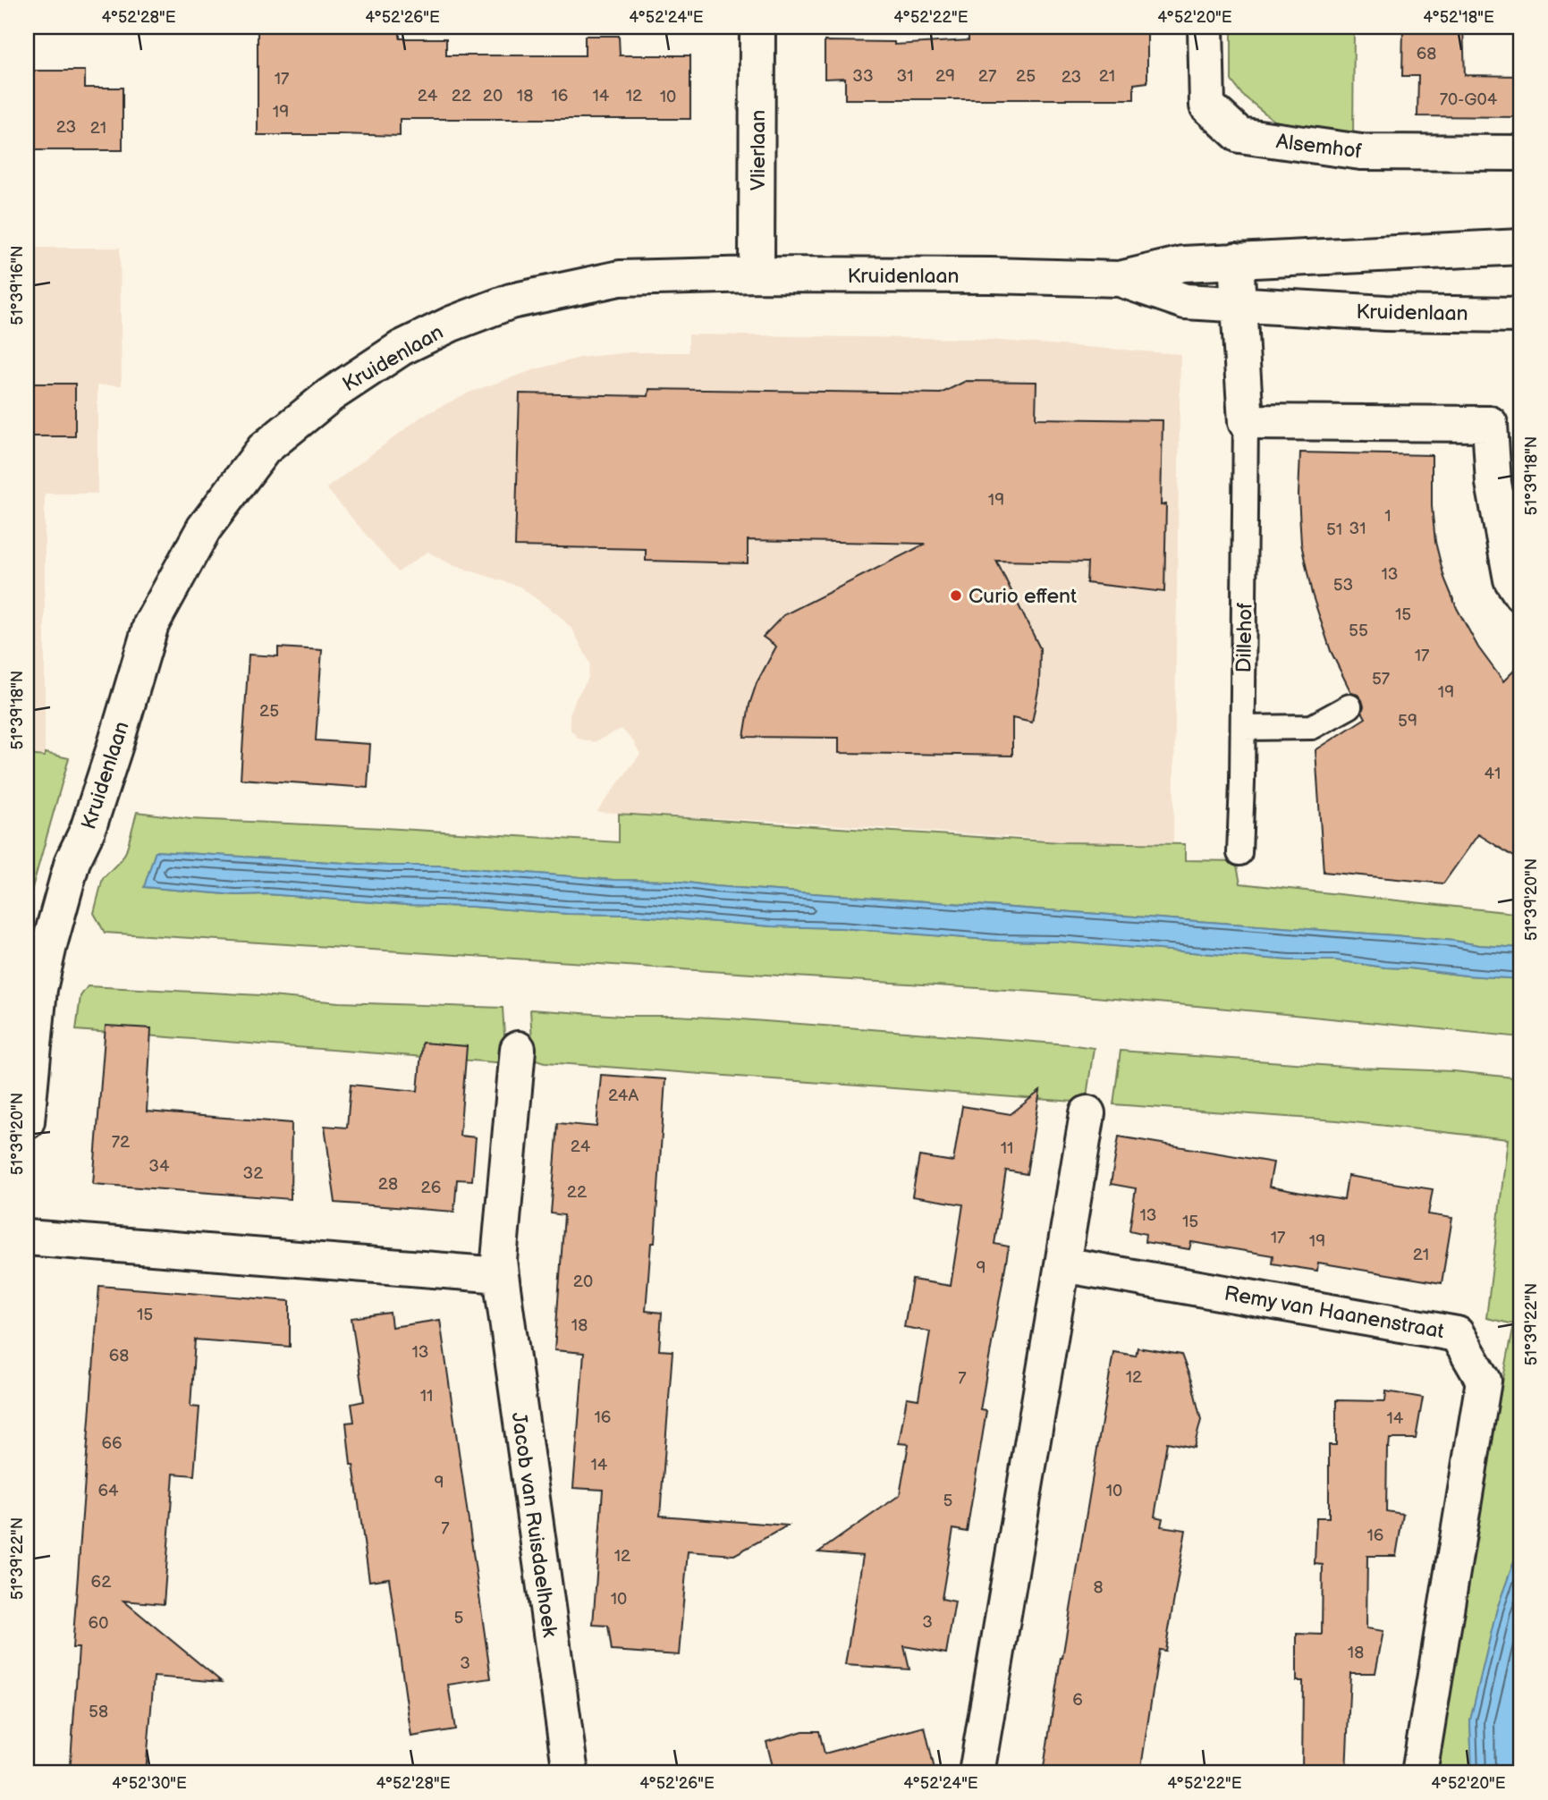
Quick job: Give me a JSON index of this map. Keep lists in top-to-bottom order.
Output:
{
  "streets": {
    "street": [
      "Alsemhof",
      "Vlierlaan",
      "Kruidenlaan",
      "Dillehof",
      "Remy van Haanenstraat",
      "Jacob van Ruisdaelhoek"
    ]
  },
  "crossings": [
    ["Vlierlaan", "Kruidenlaan"],
    ["Kruidenlaan", "Dillehof"]
  ],
  "places": ["Curio effent"],
  "house_numbers": [
    "68",
    "33",
    "31",
    "29",
    "27",
    "25",
    "21",
    "23",
    "17",
    "24",
    "22",
    "20",
    "18",
    "16",
    "14",
    "12",
    "10",
    "70-G04",
    "19",
    "23",
    "21",
    "19",
    "1",
    "31",
    "51",
    "13",
    "53",
    "15",
    "55",
    "17",
    "57",
    "19",
    "25",
    "59",
    "41",
    "24A",
    "72",
    "24",
    "11",
    "34",
    "32",
    "28",
    "26",
    "22",
    "13",
    "15",
    "17",
    "19",
    "21",
    "9",
    "20",
    "15",
    "18",
    "13",
    "68",
    "12",
    "7",
    "11",
    "16",
    "14",
    "66",
    "14",
    "9",
    "64",
    "10",
    "5",
    "7",
    "16",
    "12",
    "62",
    "8",
    "10",
    "5",
    "3",
    "60",
    "18",
    "3",
    "6",
    "58"
  ],
  "coordinates": [
    "4°52'28\"E",
    "4°52'26\"E",
    "4°52'24\"E",
    "4°52'22\"E",
    "4°52'20\"E",
    "4°52'18\"E",
    "51°39'16\"N",
    "51°39'18\"N",
    "51°39'20\"N",
    "51°39'22\"N",
    "4°52'30\"E"
  ]
}
